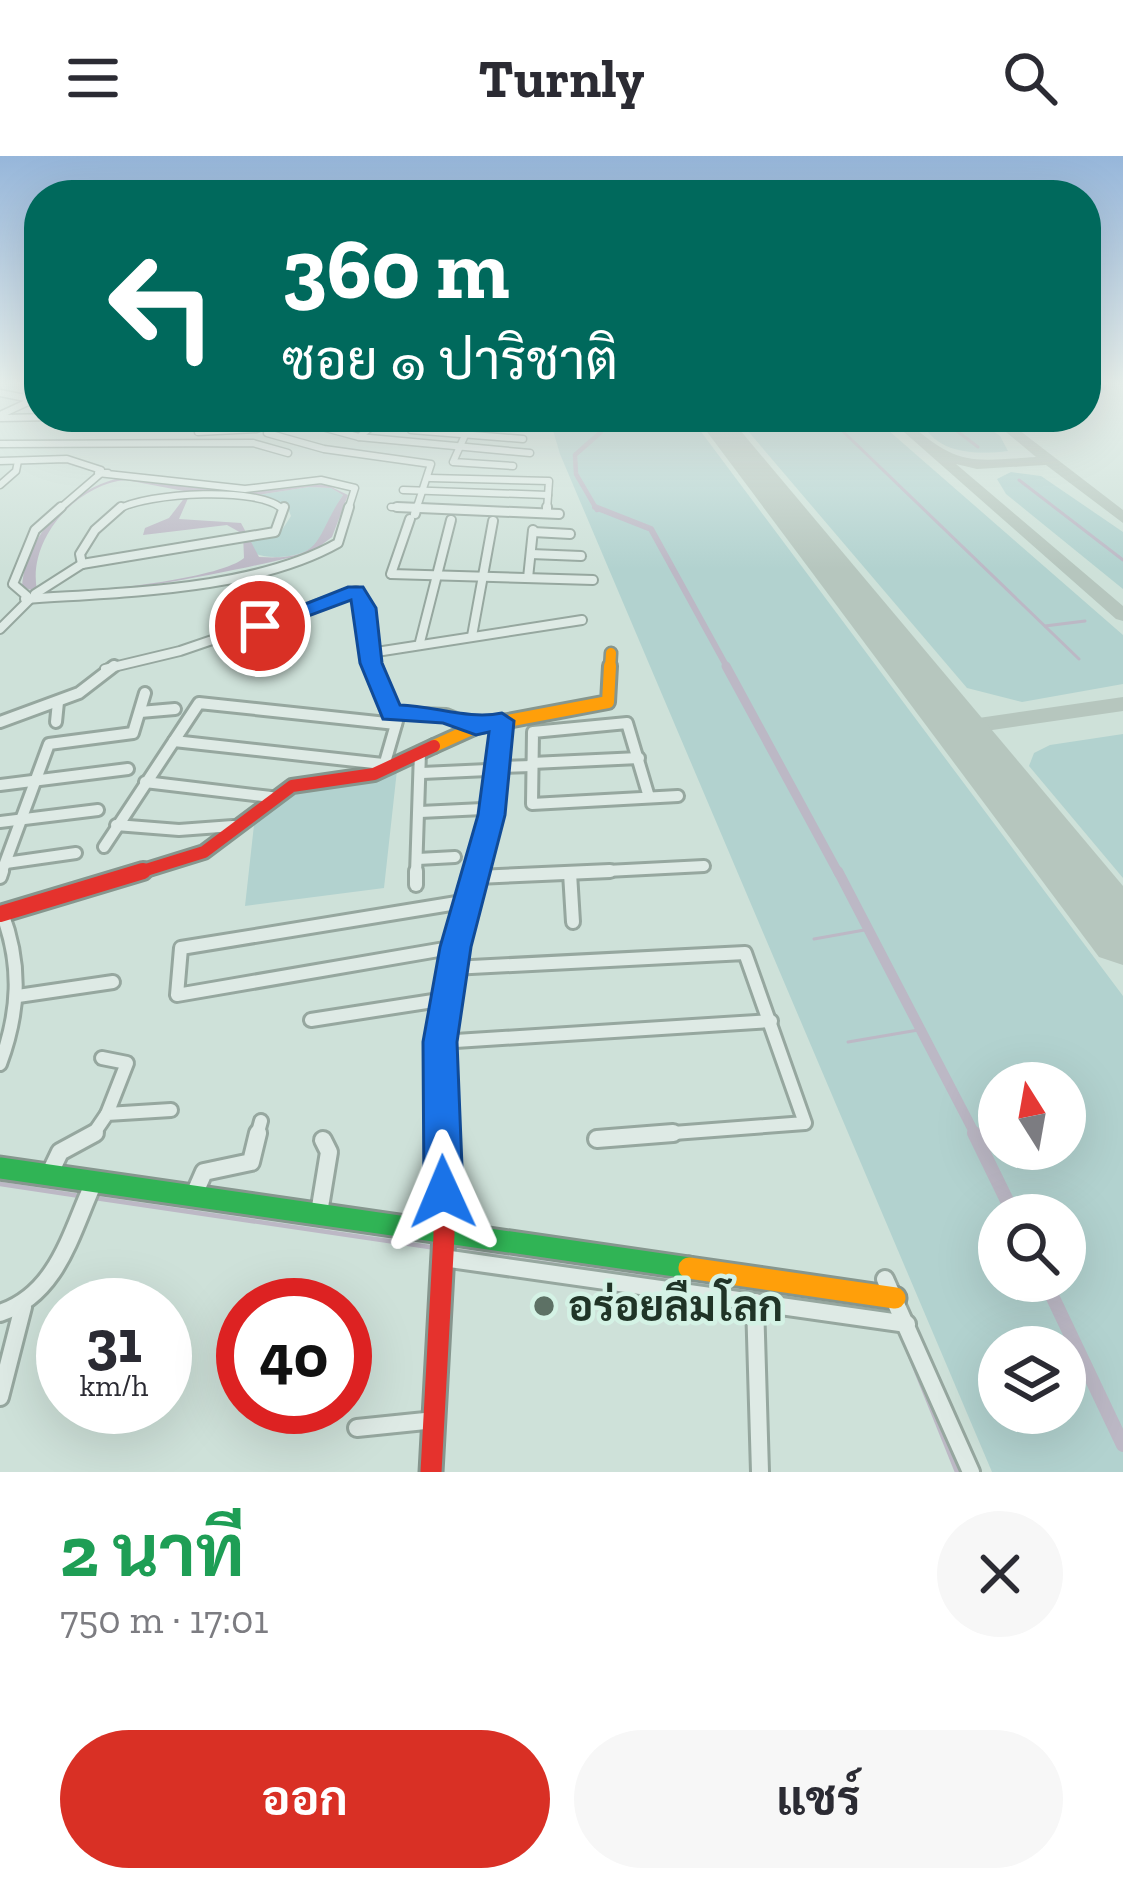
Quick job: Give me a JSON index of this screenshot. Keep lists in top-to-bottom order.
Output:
{
  "places": ["อร่อยลืมโลก"],
  "north": "top",
  "page": {
    "header": "Turnly",
    "turn": ["360 m", "ซอย ๑ ปาริชาติ"],
    "speed": "31 km/h",
    "limit": "40",
    "heading": ["2 นาที", "750 m · 17:01"],
    "buttons": ["ออก", "แชร์"]
  }
}
